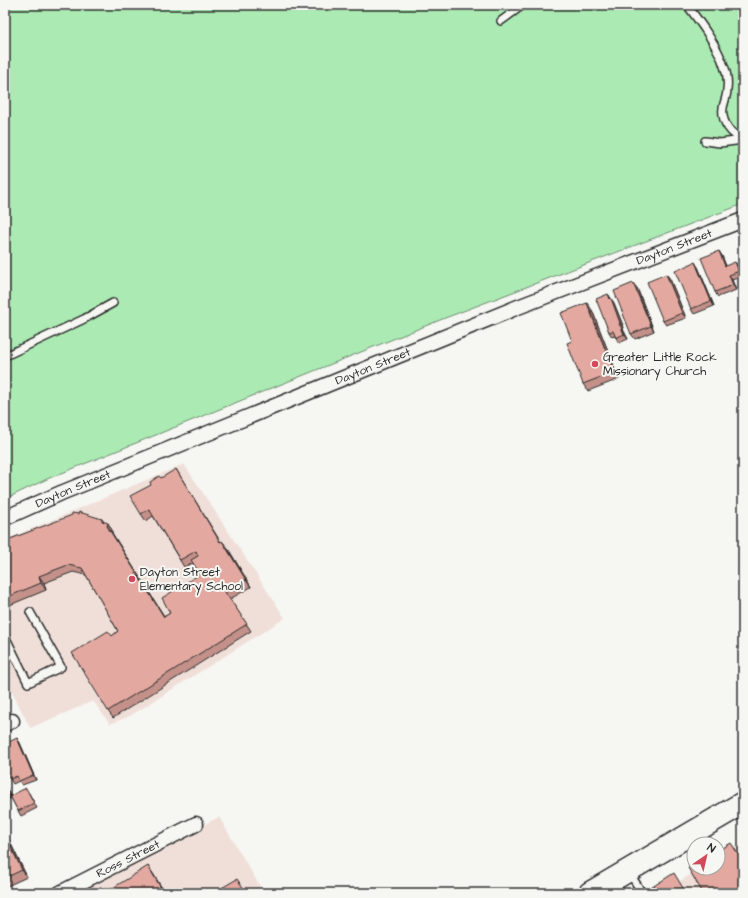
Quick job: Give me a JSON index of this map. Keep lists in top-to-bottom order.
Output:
{
  "streets": {
    "street": ["Dayton Street", "Ross Street"]
  },
  "places": ["Greater Little Rock Missionary Church", "Dayton Street Elementary School"],
  "north": "top right"
}
